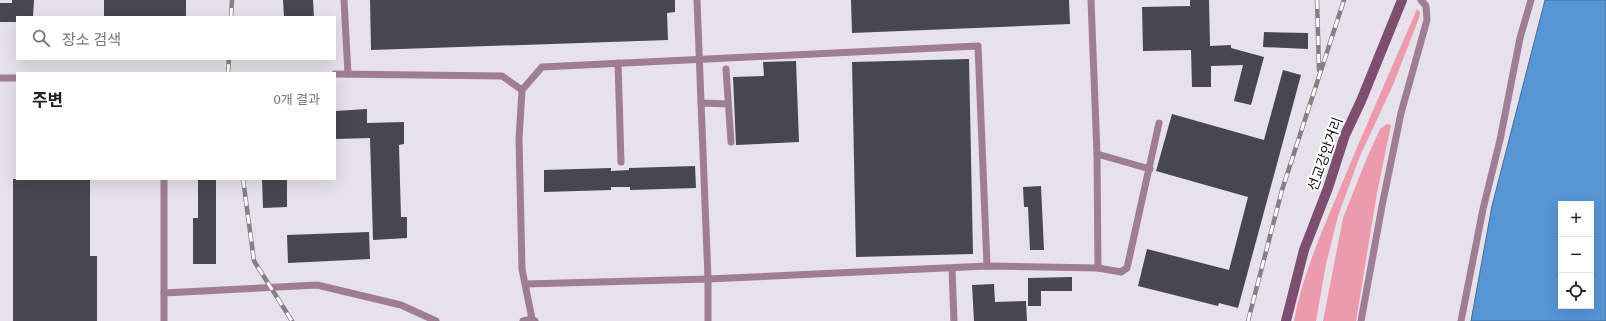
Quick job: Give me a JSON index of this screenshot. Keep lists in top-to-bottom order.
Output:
{
  "streets": {
    "main road": ["선교강안거리"]
  },
  "page": {
    "search": "장소 검색",
    "heading": ["주변", "0개 결과"],
    "map_buttons": ["+", "−"]
  }
}
